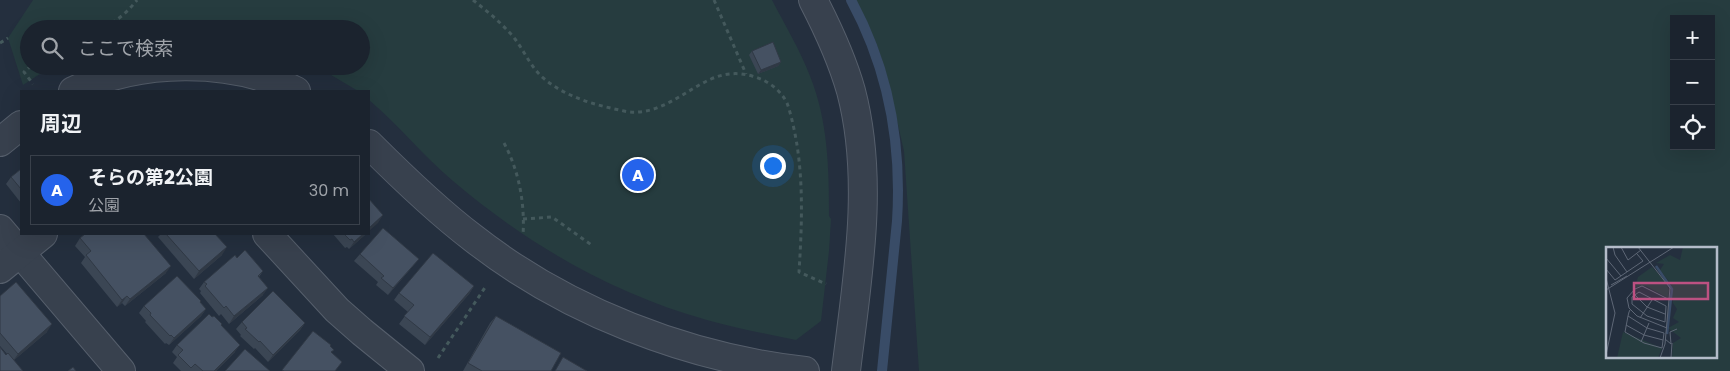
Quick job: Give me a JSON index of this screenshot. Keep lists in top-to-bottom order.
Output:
{
  "page": {
    "map_buttons": ["+", "−"],
    "search": "ここで検索",
    "heading": "周辺",
    "list": [
      {
        "mark": "A",
        "name": "そらの第2公園",
        "note": "公園",
        "value": "30 m"
      }
    ],
    "pins": "A"
  }
}
